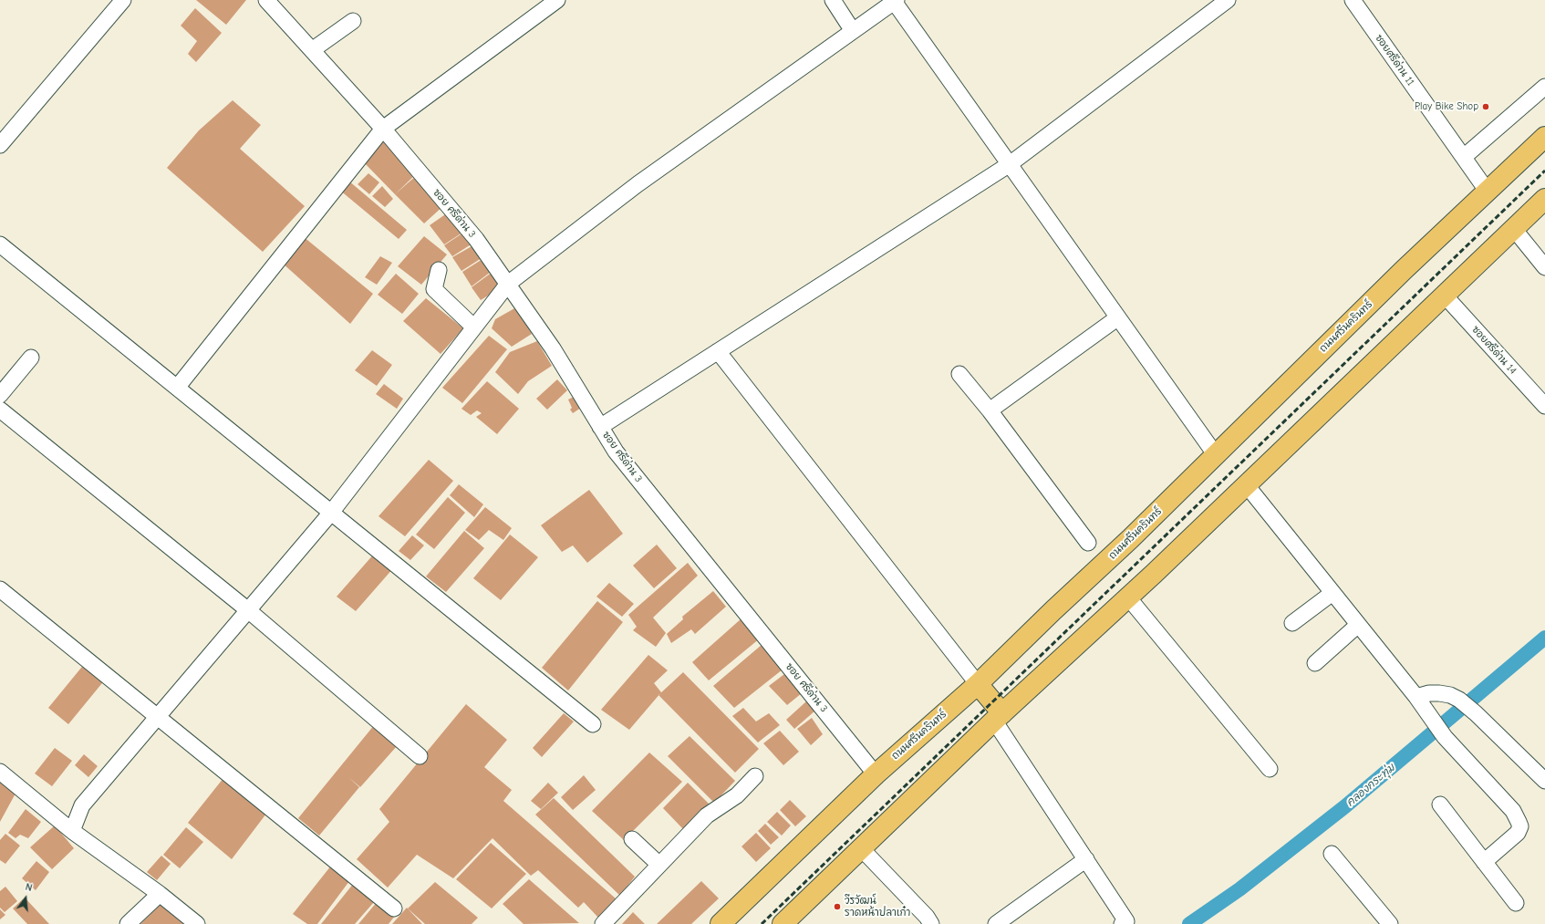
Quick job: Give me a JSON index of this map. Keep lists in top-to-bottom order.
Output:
{
  "streets": {
    "main road": ["ถนนศรีนครินทร์"],
    "street": ["ซอยศรีด่าน 11", "ซอย ศรีด่าน 3", "ซอยศรีด่าน 14"]
  },
  "crossings": [
    ["ซอยศรีด่าน 11", "ถนนศรีนครินทร์"],
    ["ซอย ศรีด่าน 3", "ถนนศรีนครินทร์"]
  ],
  "water": ["คลองกระทุ่ม"],
  "places": ["Play Bike Shop", "วีรวัฒน์ ราดหน้าปลาเก๋า"],
  "north": "top"
}
